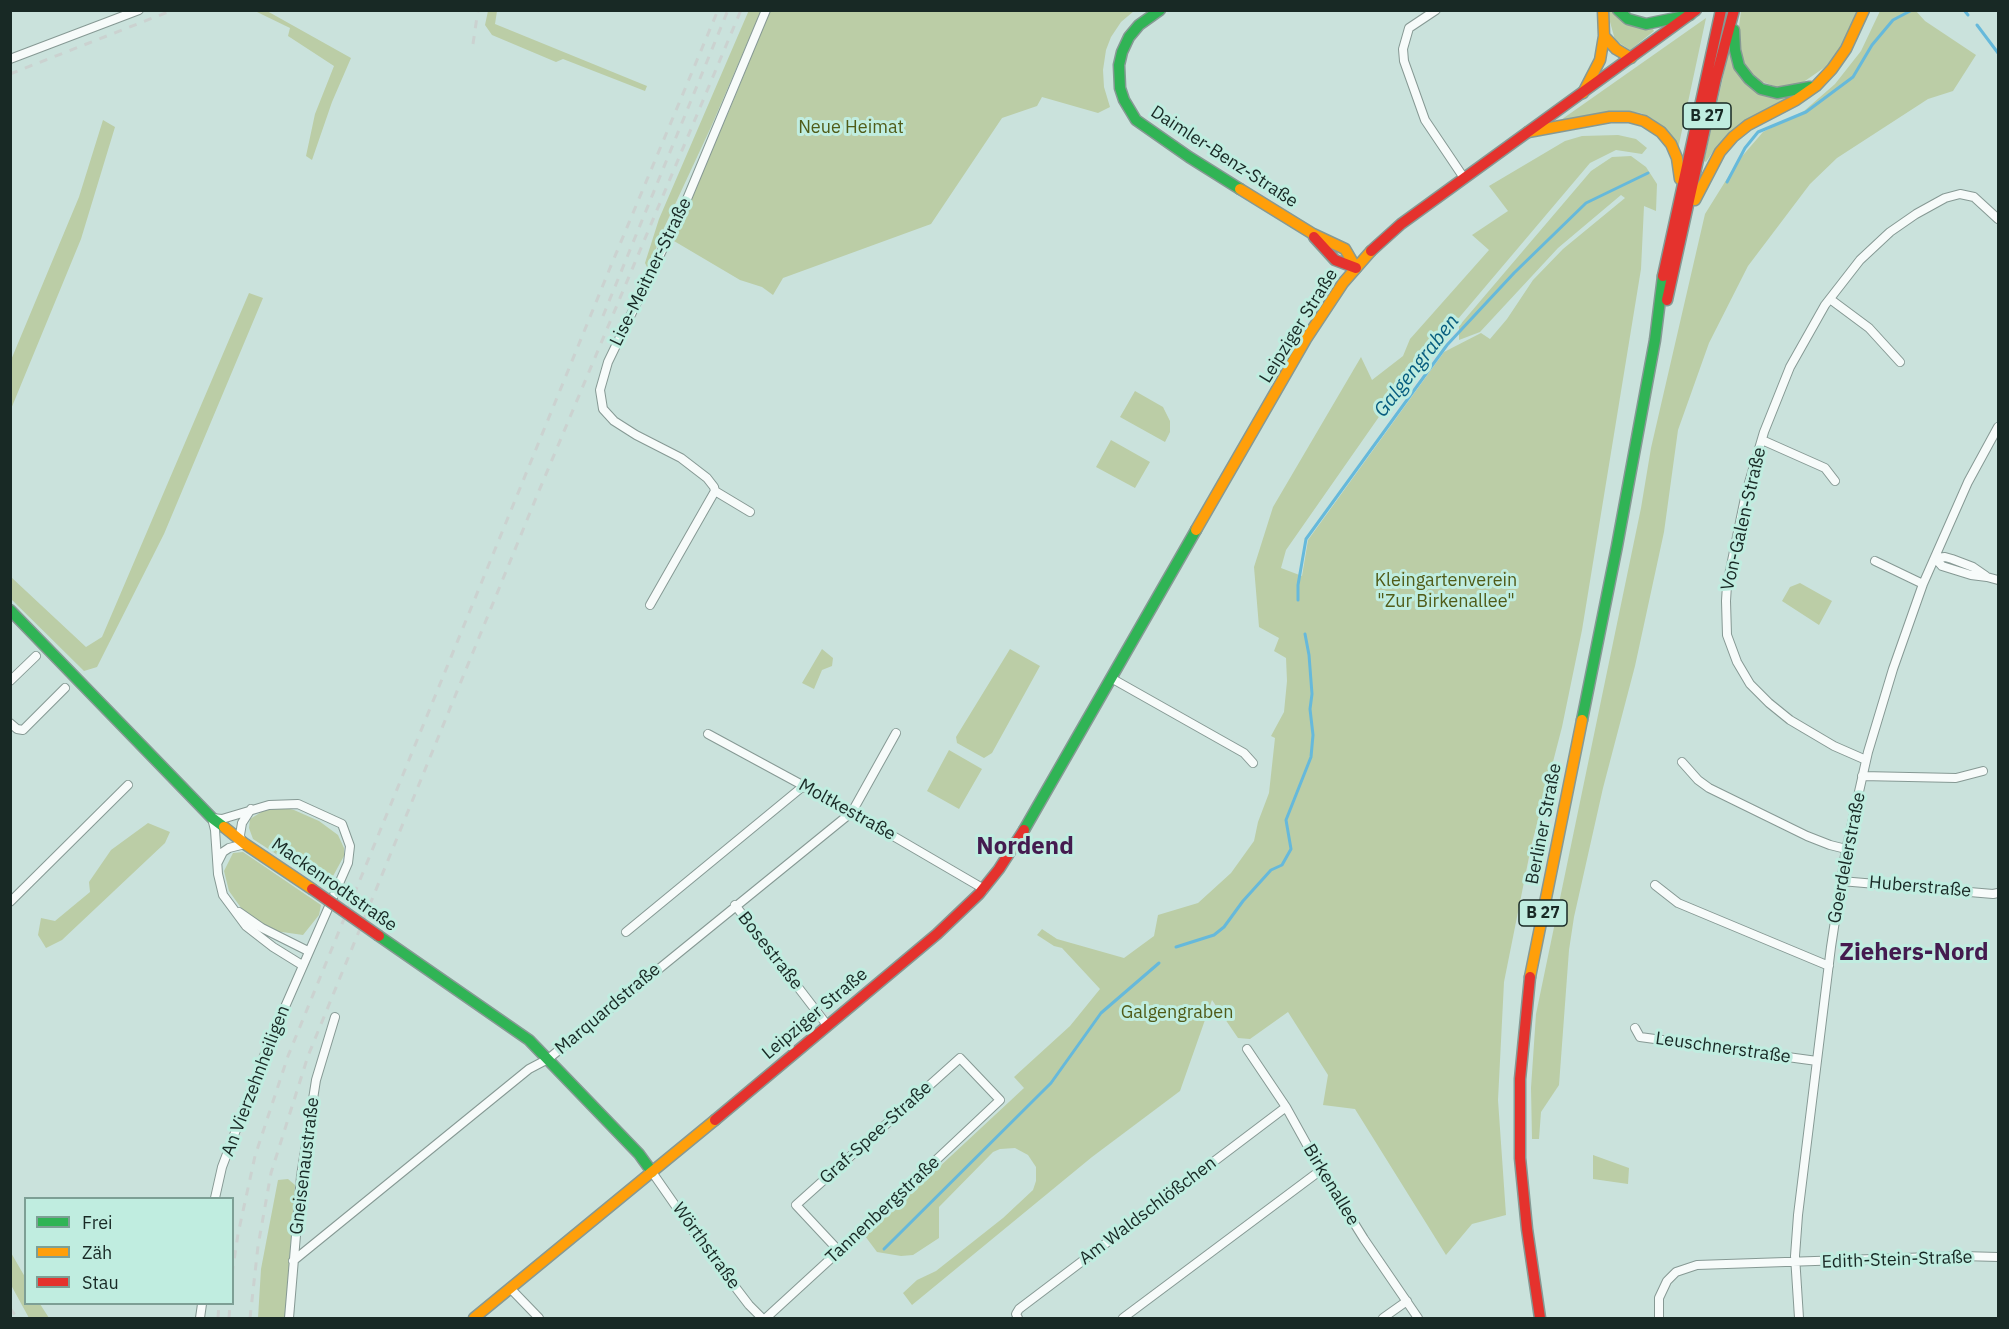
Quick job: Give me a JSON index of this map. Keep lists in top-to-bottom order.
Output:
{
  "streets": {
    "main road": [
      "B 27",
      "Daimler-Benz-Straße",
      "Leipziger Straße",
      "Berliner Straße",
      "Mackenrodtstraße"
    ],
    "street": [
      "Lise-Meitner-Straße",
      "Von-Galen-Straße",
      "Moltkestraße",
      "Goerdelerstraße",
      "Huberstraße",
      "Bosestraße",
      "Marquardstraße",
      "Leuschnerstraße",
      "An Vierzehnheiligen",
      "Graf-Spee-Straße",
      "Gneisenaustraße",
      "Birkenallee",
      "Tannenbergstraße",
      "Am Waldschlößchen",
      "Wörthstraße",
      "Edith-Stein-Straße"
    ]
  },
  "crossings": [
    ["B 27", "Berliner Straße"],
    ["Daimler-Benz-Straße", "Leipziger Straße"],
    ["Leipziger Straße", "Moltkestraße"],
    ["Leipziger Straße", "Mackenrodtstraße"],
    ["Leipziger Straße", "Bosestraße"],
    ["Leipziger Straße", "Wörthstraße"],
    ["Von-Galen-Straße", "Goerdelerstraße"],
    ["Moltkestraße", "Marquardstraße"],
    ["Goerdelerstraße", "Huberstraße"],
    ["Goerdelerstraße", "Leuschnerstraße"],
    ["Goerdelerstraße", "Edith-Stein-Straße"],
    ["Mackenrodtstraße", "Marquardstraße"],
    ["Mackenrodtstraße", "An Vierzehnheiligen"],
    ["Mackenrodtstraße", "Wörthstraße"],
    ["Bosestraße", "Marquardstraße"],
    ["Marquardstraße", "Gneisenaustraße"],
    ["Graf-Spee-Straße", "Tannenbergstraße"],
    ["Birkenallee", "Am Waldschlößchen"],
    ["Tannenbergstraße", "Wörthstraße"]
  ],
  "districts": ["Nordend", "Ziehers-Nord"],
  "water": ["Galgengraben"],
  "parks": ["Neue Heimat", "Kleingartenverein \"Zur Birkenallee\"", "Galgengraben"],
  "legend": ["Frei", "Zäh", "Stau"]
}
